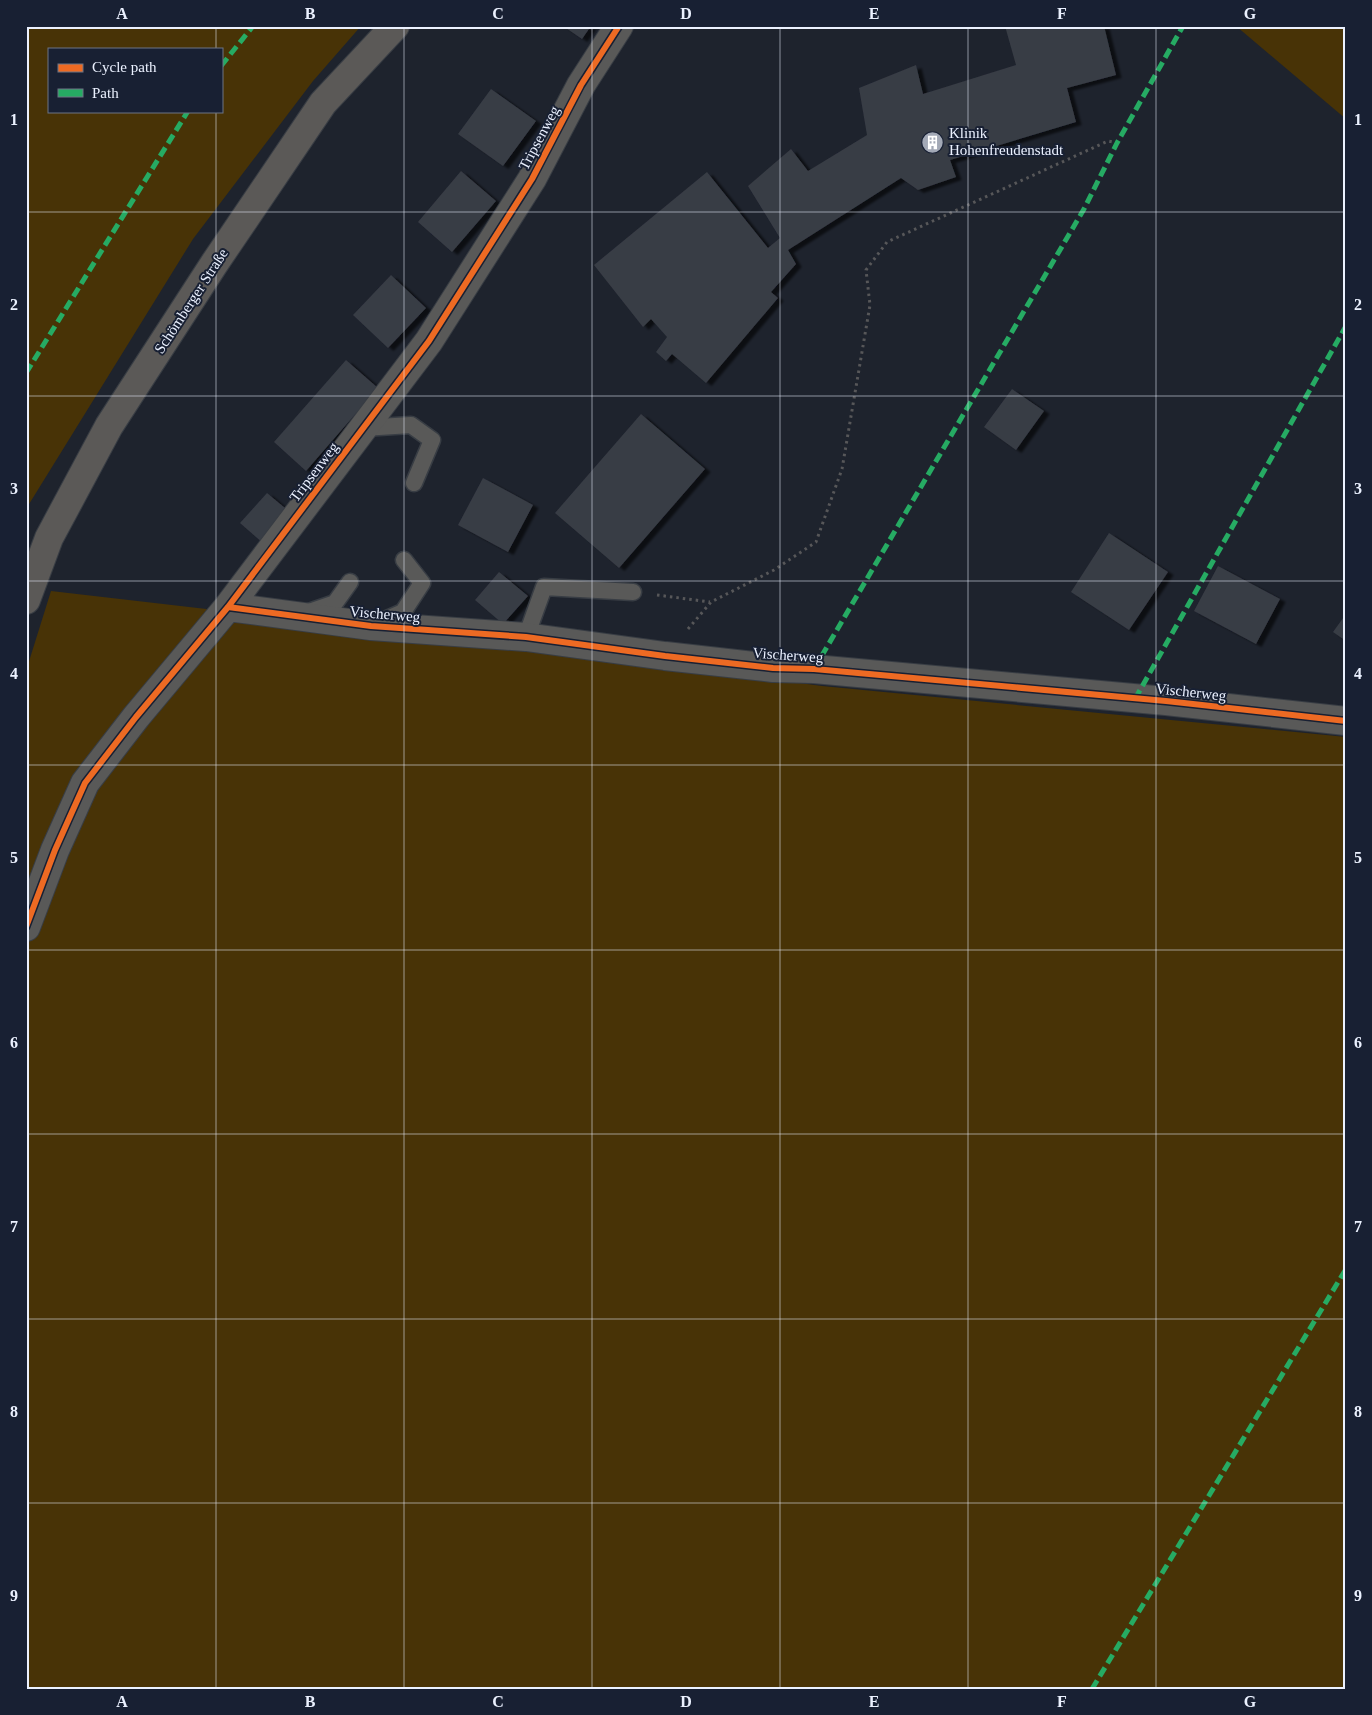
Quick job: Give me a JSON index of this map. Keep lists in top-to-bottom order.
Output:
{
  "streets": {
    "main road": ["Schömberger Straße"],
    "street": ["Tripsenweg", "Vischerweg"]
  },
  "crossings": [
    ["Tripsenweg", "Vischerweg"]
  ],
  "places": {
    "building": ["Klinik Hohenfreudenstadt"]
  },
  "legend": ["Cycle path", "Path"],
  "grid": {
    "columns": [
      "A",
      "B",
      "C",
      "D",
      "E",
      "F",
      "G"
    ],
    "rows": [
      "1",
      "2",
      "3",
      "4",
      "5",
      "6",
      "7",
      "8",
      "9"
    ]
  }
}
